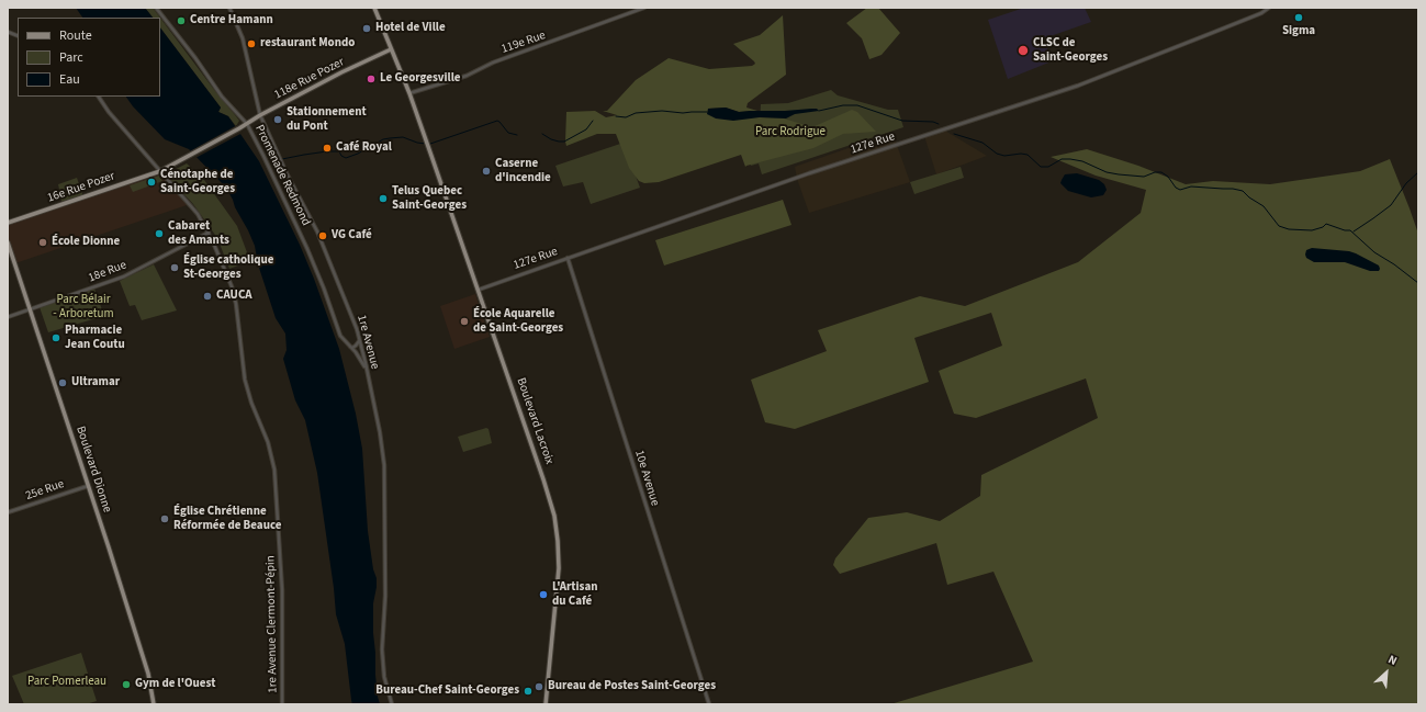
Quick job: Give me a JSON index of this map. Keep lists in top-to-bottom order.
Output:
{
  "streets": {
    "main road": [
      "118e Rue Pozer",
      "16e Rue Pozer",
      "Boulevard Lacroix",
      "Boulevard Dionne"
    ],
    "street": [
      "119e Rue",
      "127e Rue",
      "Promenade Redmond",
      "18e Rue",
      "1re Avenue",
      "10e Avenue",
      "25e Rue",
      "1re Avenue Clermont-Pépin"
    ]
  },
  "crossings": [
    ["119e Rue", "Boulevard Lacroix"],
    ["118e Rue Pozer", "Promenade Redmond"],
    ["118e Rue Pozer", "16e Rue Pozer"],
    ["118e Rue Pozer", "1re Avenue"],
    ["127e Rue", "Boulevard Lacroix"],
    ["127e Rue", "10e Avenue"],
    ["Promenade Redmond", "1re Avenue"],
    ["16e Rue Pozer", "1re Avenue Clermont-Pépin"],
    ["18e Rue", "Boulevard Dionne"],
    ["18e Rue", "1re Avenue Clermont-Pépin"],
    ["Boulevard Dionne", "25e Rue"]
  ],
  "parks": ["Parc Rodrigue", "Parc Bélair - Arboretum", "Parc Pomerleau"],
  "places": [
    "Sigma",
    "Centre Hamann",
    "Hotel de Ville",
    "restaurant Mondo",
    "CLSC de Saint-Georges",
    "Le Georgesville",
    "Stationnement du Pont",
    "Café Royal",
    "Caserne d'incendie",
    "Cénotaphe de Saint-Georges",
    "Telus Quebec Saint-Georges",
    "Cabaret des Amants",
    "VG Café",
    "École Dionne",
    "Église catholique St-Georges",
    "CAUCA",
    "École Aquarelle de Saint-Georges",
    "Pharmacie Jean Coutu",
    "Ultramar",
    "Église Chrétienne Réformée de Beauce",
    "L'Artisan du Café",
    "Gym de l'Ouest",
    "Bureau de Postes Saint-Georges",
    "Bureau-Chef Saint-Georges"
  ],
  "legend": ["Route", "Parc", "Eau"],
  "north": "top right"
}
